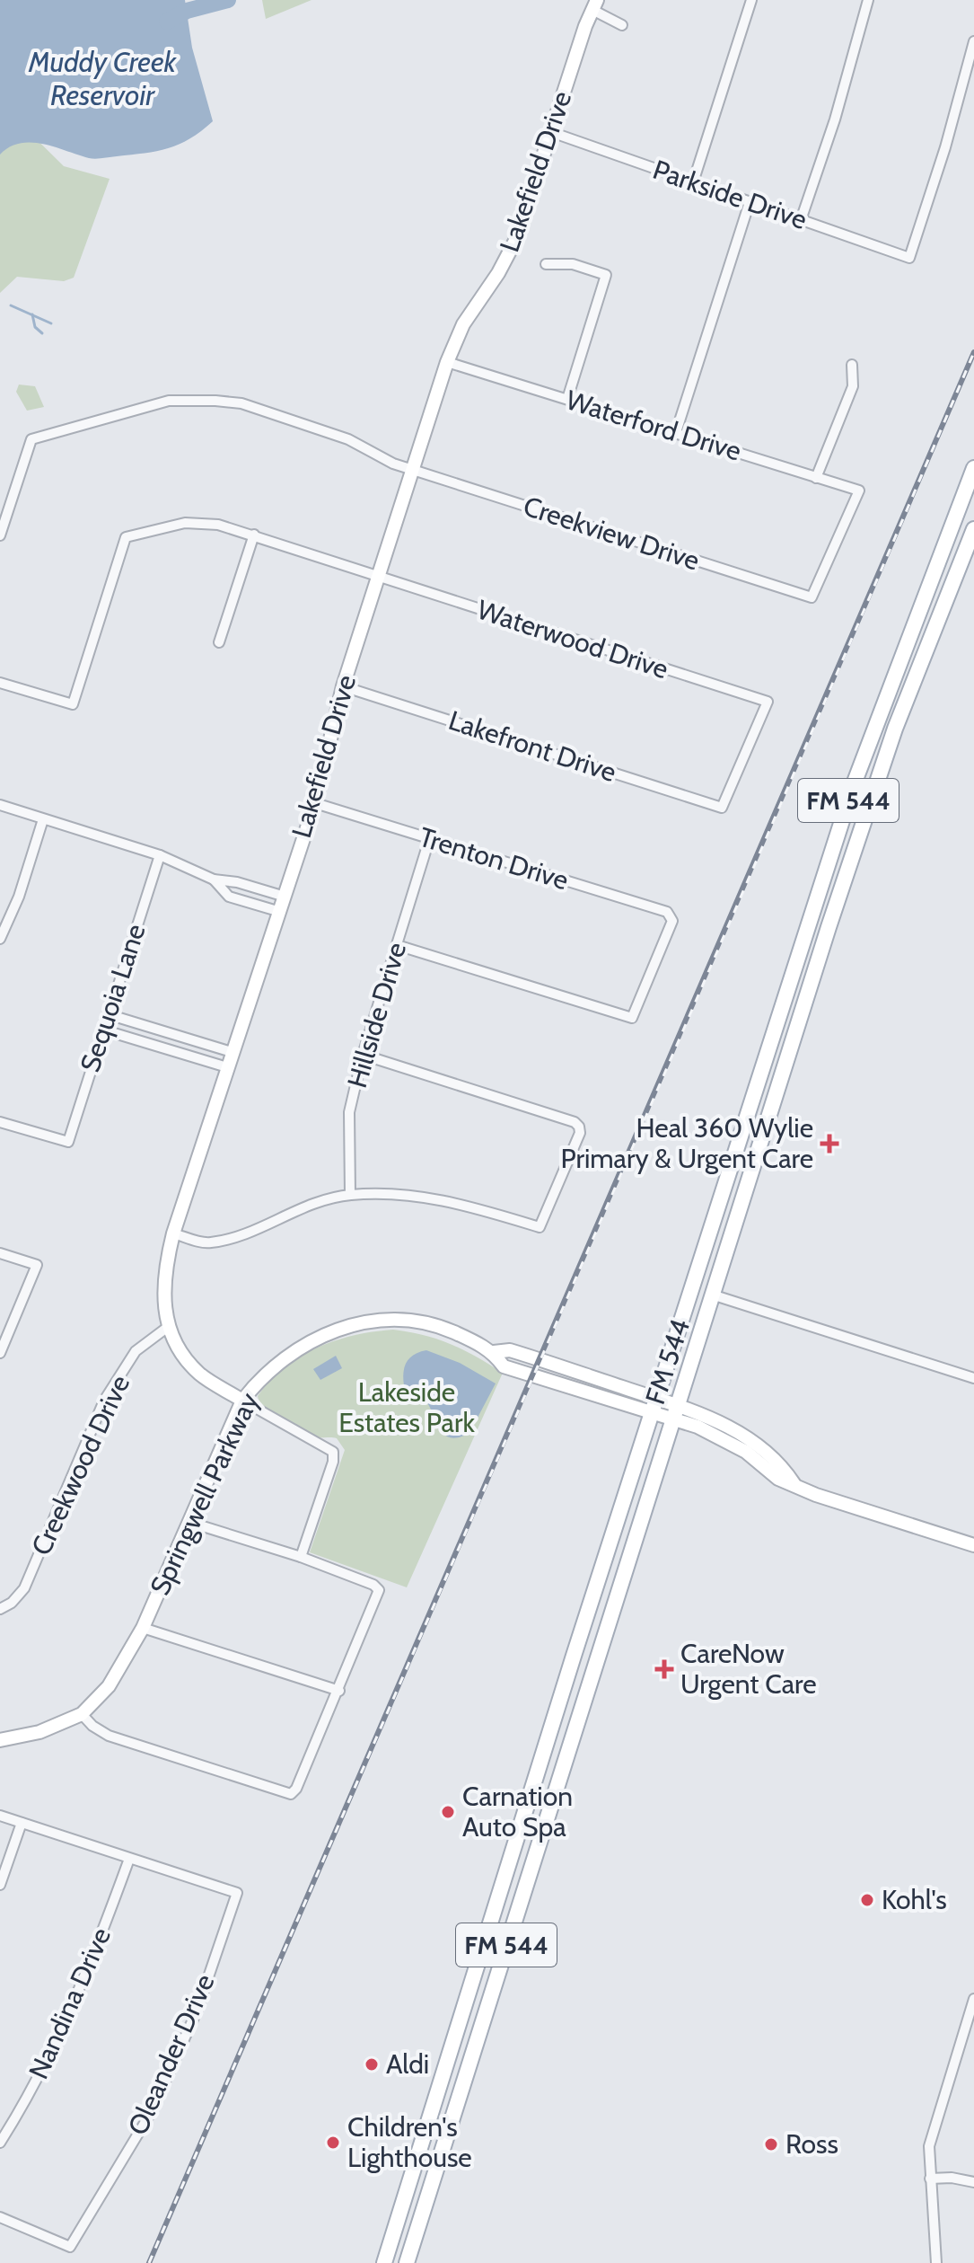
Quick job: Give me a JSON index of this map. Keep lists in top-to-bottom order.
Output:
{
  "streets": {
    "main road": ["FM 544"],
    "street": [
      "Lakefield Drive",
      "Parkside Drive",
      "Waterford Drive",
      "Creekview Drive",
      "Waterwood Drive",
      "Lakefront Drive",
      "Trenton Drive",
      "Sequoia Lane",
      "Hillside Drive",
      "Creekwood Drive",
      "Springwell Parkway",
      "Nandina Drive",
      "Oleander Drive"
    ]
  },
  "crossings": [
    ["Lakefield Drive", "Parkside Drive"],
    ["Lakefield Drive", "Waterford Drive"],
    ["Lakefield Drive", "Creekview Drive"],
    ["Lakefield Drive", "Waterwood Drive"],
    ["Lakefield Drive", "Lakefront Drive"],
    ["Lakefield Drive", "Trenton Drive"],
    ["Lakefield Drive", "Creekwood Drive"],
    ["Lakefield Drive", "Springwell Parkway"],
    ["Waterford Drive", "Creekview Drive"],
    ["Waterwood Drive", "Lakefront Drive"],
    ["FM 544", "Springwell Parkway"],
    ["Trenton Drive", "Hillside Drive"],
    ["Nandina Drive", "Oleander Drive"]
  ],
  "water": ["Muddy Creek Reservoir"],
  "parks": ["Lakeside Estates Park"],
  "places": {
    "health": ["Heal 360 Wylie Primary & Urgent Care", "CareNow Urgent Care"],
    "other": [
      "Carnation Auto Spa",
      "Kohl's",
      "Aldi",
      "Children's Lighthouse",
      "Ross"
    ]
  }
}
